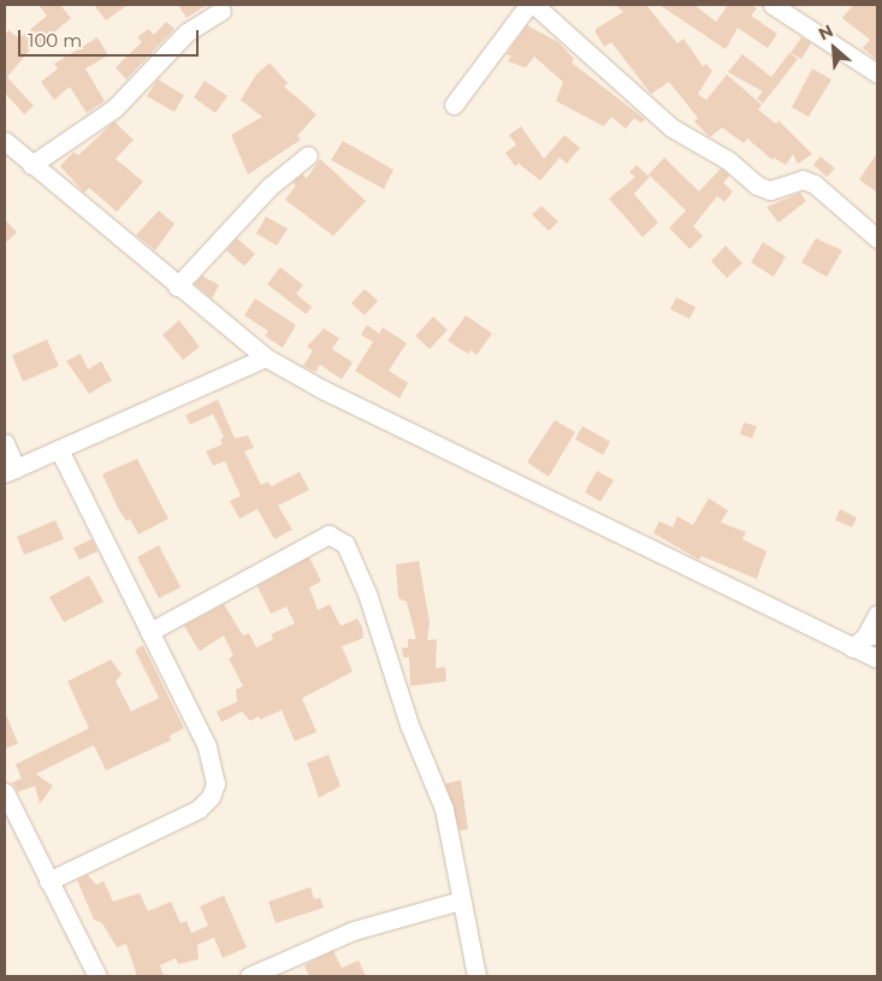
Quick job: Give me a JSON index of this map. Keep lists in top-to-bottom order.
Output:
{
  "scale_bar": "100 m",
  "north": "top left"
}
